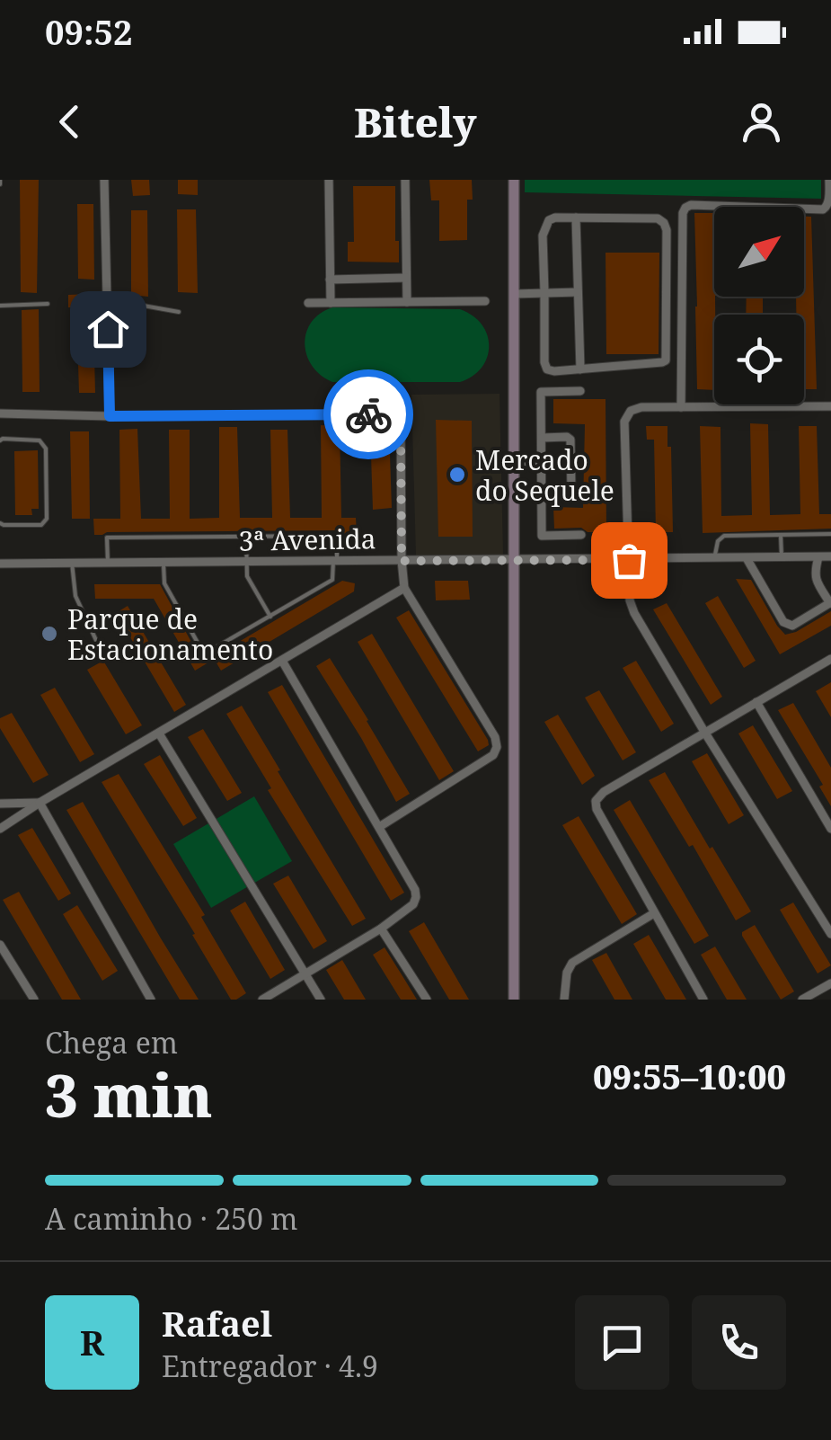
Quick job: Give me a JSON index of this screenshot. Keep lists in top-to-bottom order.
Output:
{
  "streets": {
    "street": ["3ª Avenida"]
  },
  "places": ["Mercado do Sequele", "Parque de Estacionamento"],
  "north": "top right",
  "page": {
    "status": "09:52",
    "header": "Bitely",
    "heading": ["3 min", "Chega em", "09:55–10:00"],
    "panel": ["Rafael", "Entregador · 4.9"],
    "bar": "A caminho · 250 m",
    "round": "R"
  }
}
